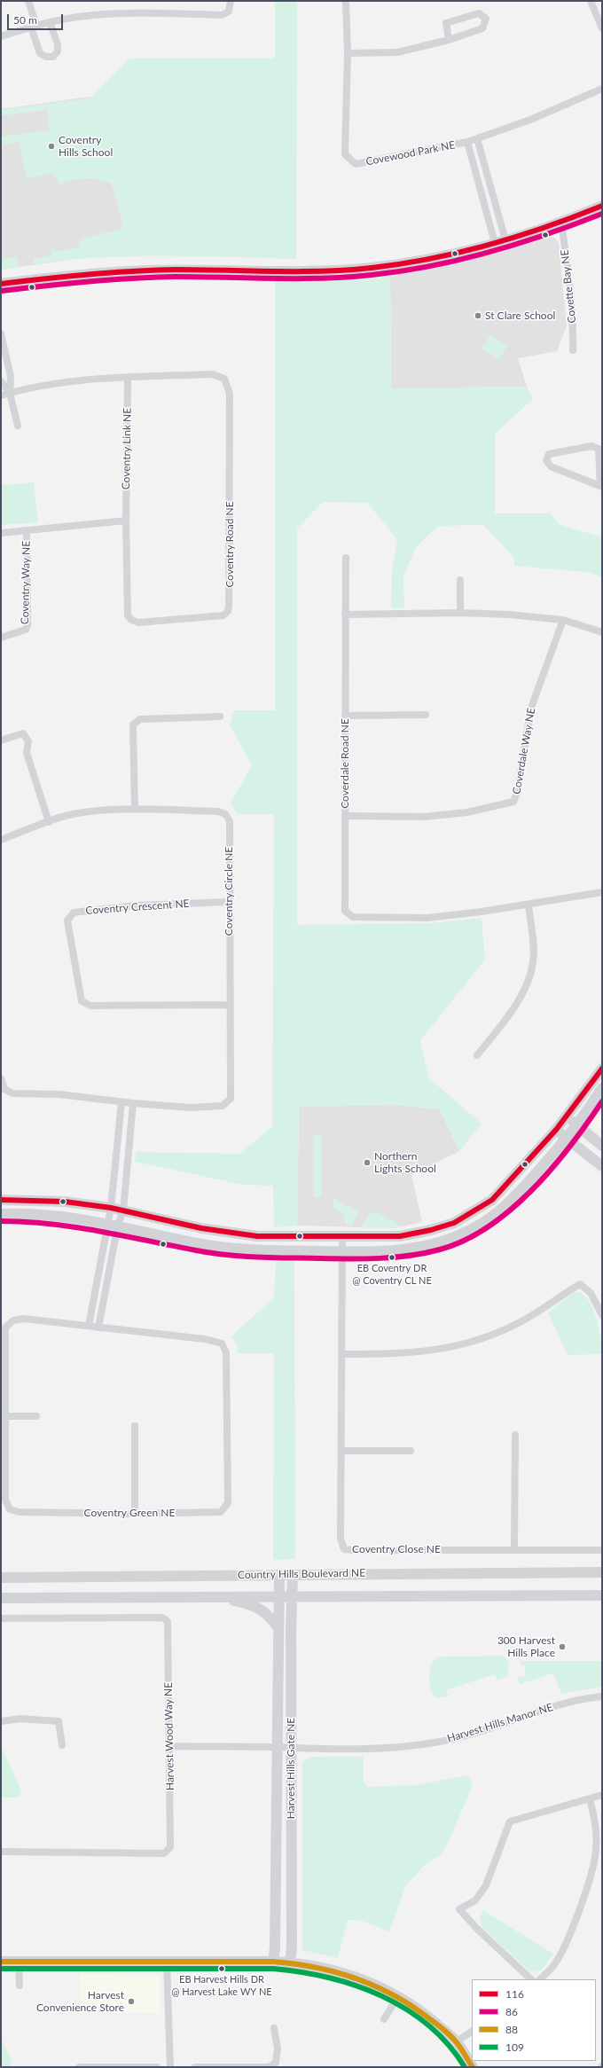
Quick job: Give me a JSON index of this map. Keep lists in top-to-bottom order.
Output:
{
  "streets": {
    "street": [
      "Covewood Park NE",
      "Covette Bay NE",
      "Coventry Link NE",
      "Coventry Road NE",
      "Coventry Way NE",
      "Coverdale Way NE",
      "Coverdale Road NE",
      "Coventry Circle NE",
      "Coventry Crescent NE",
      "Coventry Green NE",
      "Coventry Close NE",
      "Country Hills Boulevard NE",
      "Harvest Hills Manor NE",
      "Harvest Wood Way NE",
      "Harvest Hills Gate NE"
    ]
  },
  "crossings": [
    ["Coventry Link NE", "Coventry Road NE"],
    ["Coverdale Way NE", "Coverdale Road NE"],
    ["Coventry Circle NE", "Coventry Crescent NE"],
    ["Country Hills Boulevard NE", "Harvest Hills Gate NE"],
    ["Harvest Hills Manor NE", "Harvest Wood Way NE"],
    ["Harvest Hills Manor NE", "Harvest Hills Gate NE"]
  ],
  "places": [
    "Coventry Hills School",
    "St Clare School",
    "Northern Lights School",
    "EB Coventry DR @ Coventry CL NE",
    "300 Harvest Hills Place",
    "EB Harvest Hills DR @ Harvest Lake WY NE",
    "Harvest Convenience Store"
  ],
  "lines": [
    "transit line 116",
    "transit line 86",
    "transit line 88",
    "transit line 109"
  ],
  "legend": [
    "116",
    "86",
    "88",
    "109"
  ],
  "scale_bar": "50 m"
}
